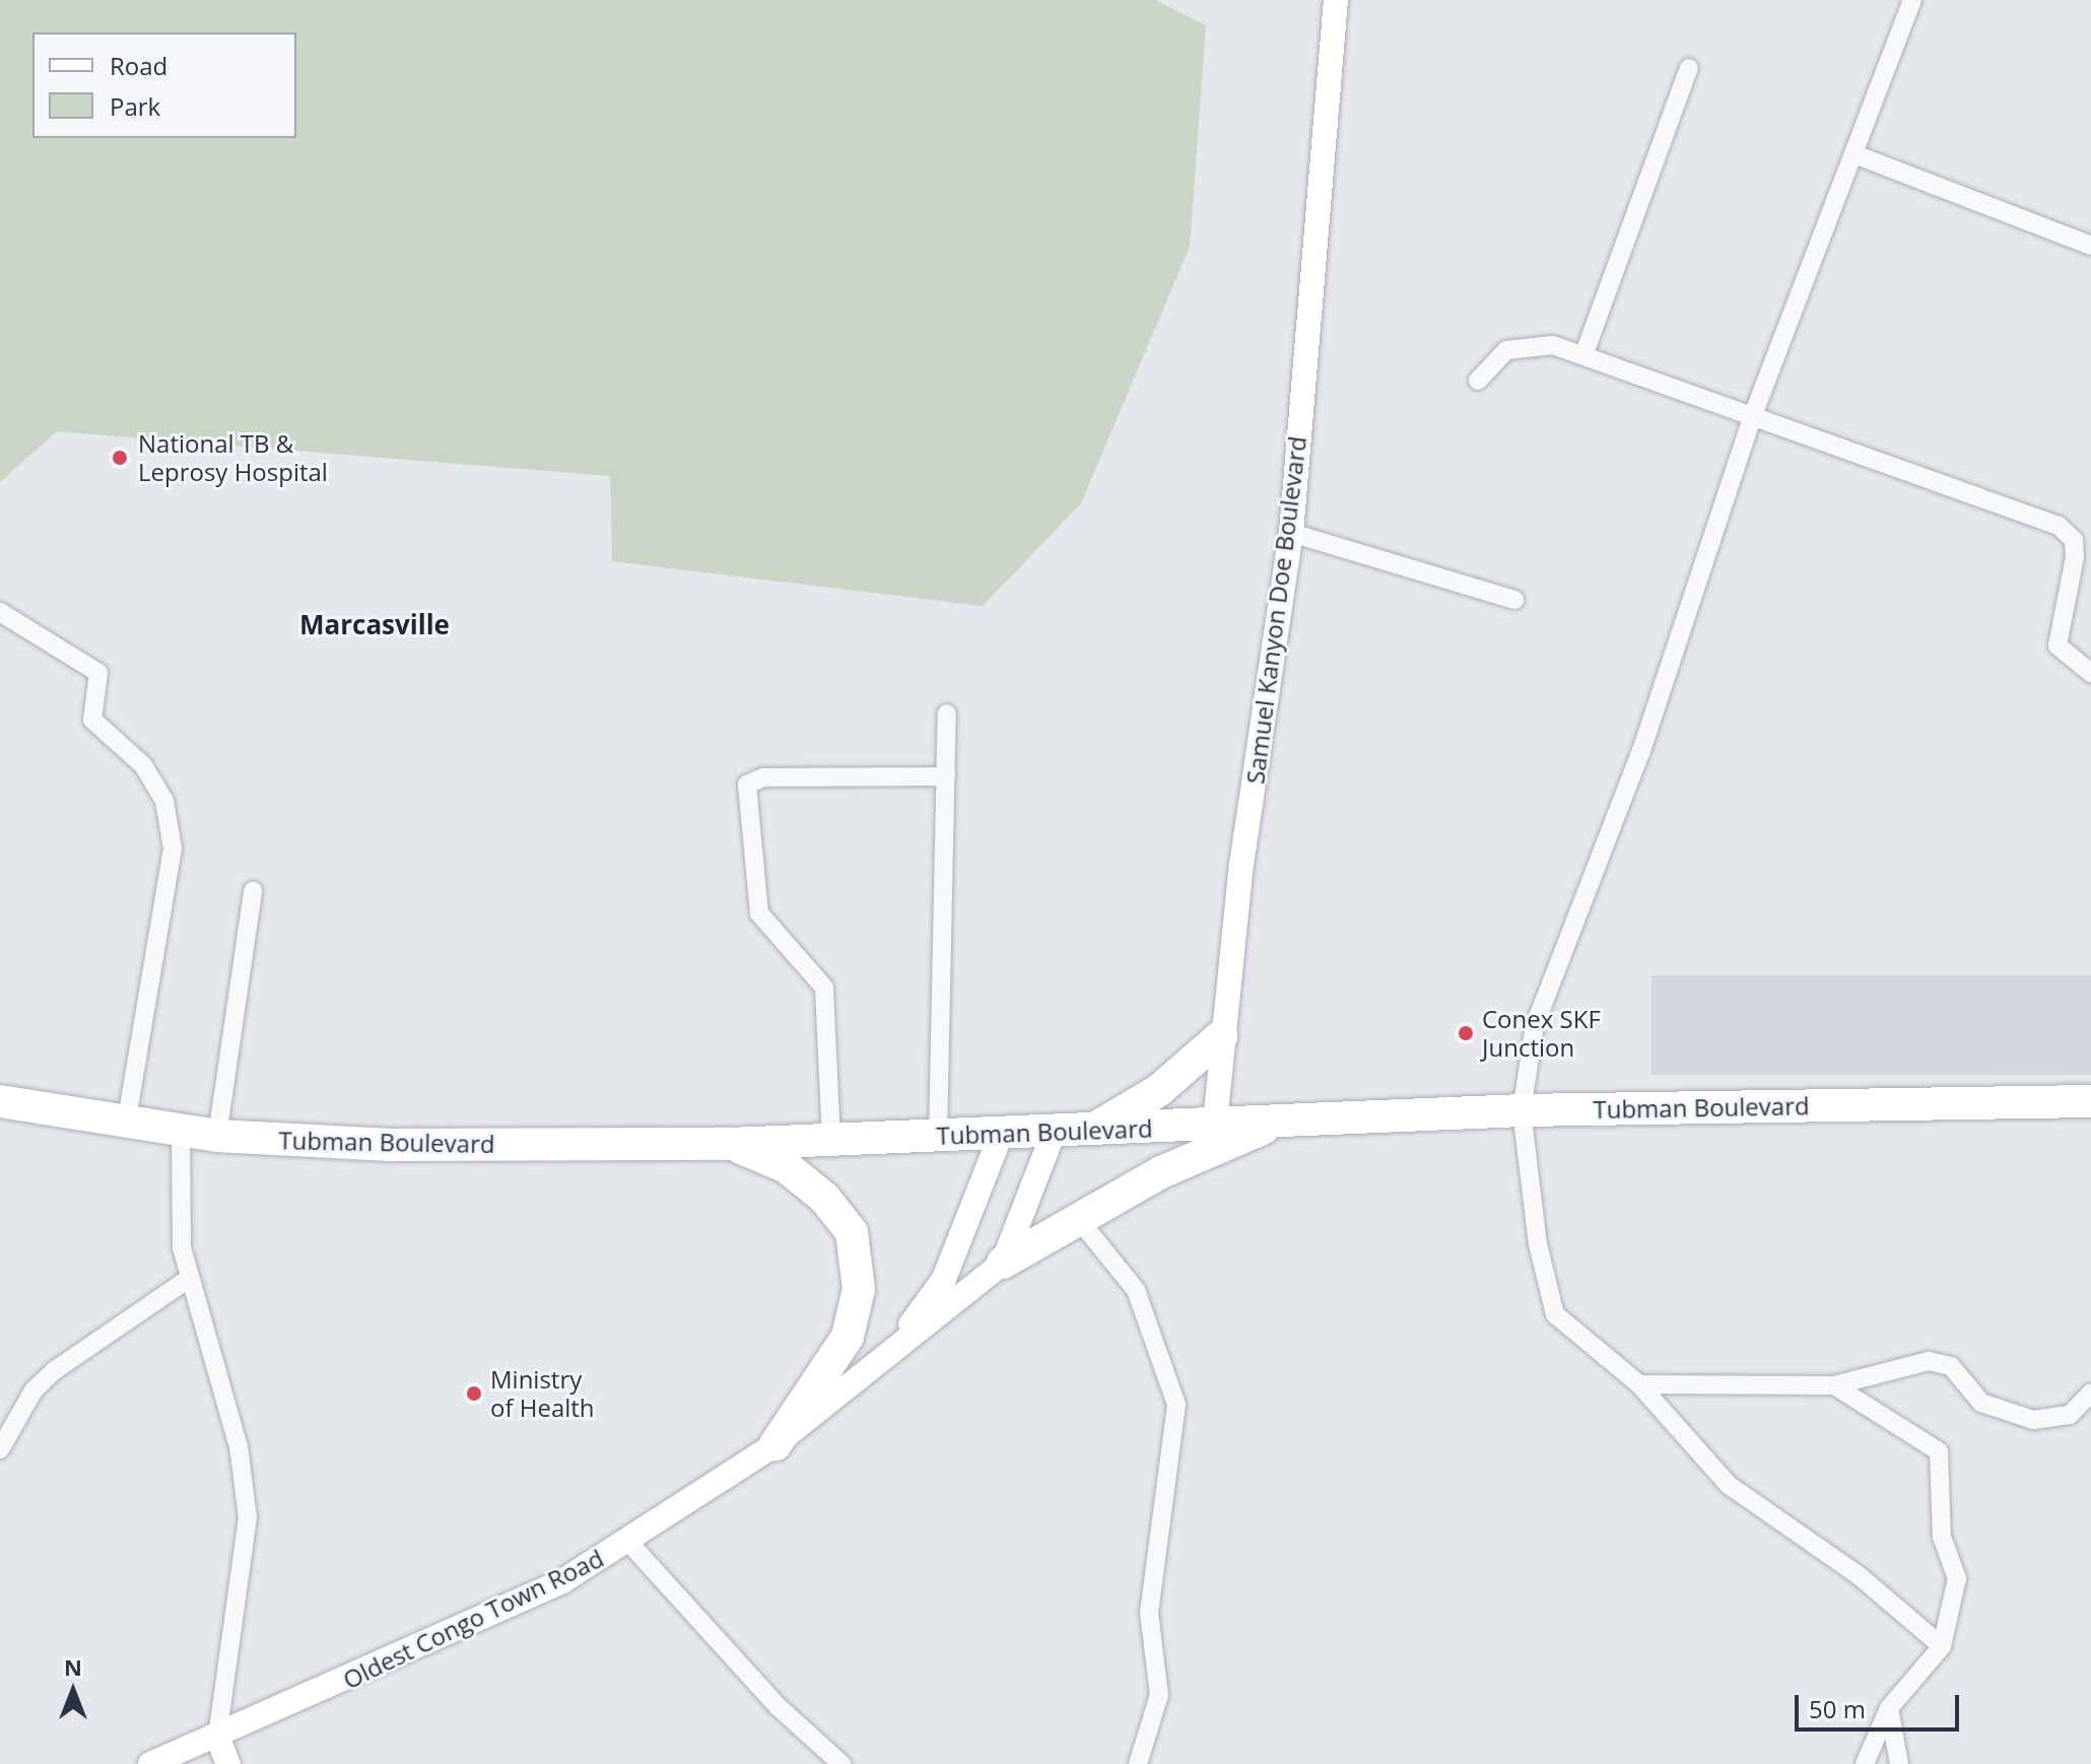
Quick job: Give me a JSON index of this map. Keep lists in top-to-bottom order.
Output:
{
  "streets": {
    "highway": ["Tubman Boulevard"],
    "street": ["Samuel Kanyon Doe Boulevard", "Oldest Congo Town Road"]
  },
  "crossings": [
    ["Samuel Kanyon Doe Boulevard", "Tubman Boulevard"]
  ],
  "districts": ["Marcasville"],
  "places": ["National TB & Leprosy Hospital", "Conex SKF Junction", "Ministry of Health"],
  "legend": ["Road", "Park"],
  "scale_bar": "50 m",
  "north": "top"
}
